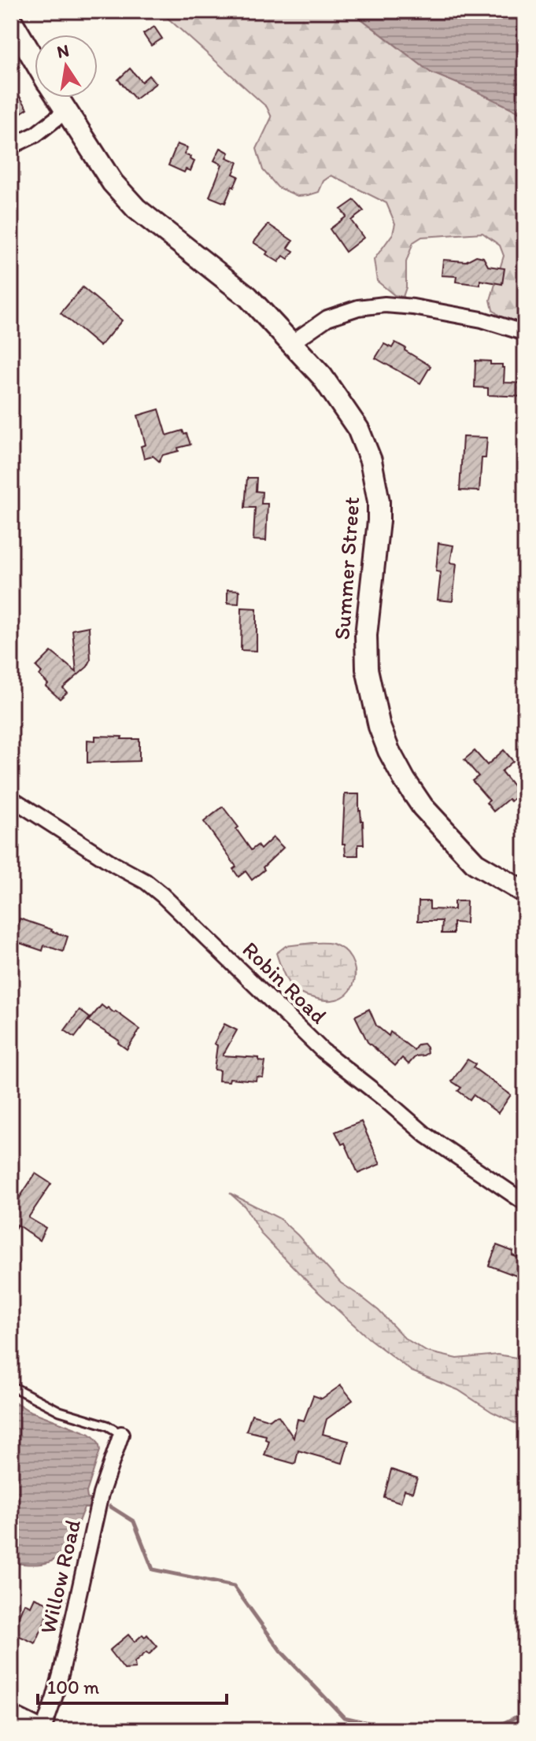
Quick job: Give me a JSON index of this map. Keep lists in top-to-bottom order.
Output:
{
  "streets": {
    "street": ["Summer Street", "Robin Road", "Willow Road"]
  },
  "scale_bar": "100 m",
  "north": "top"
}
